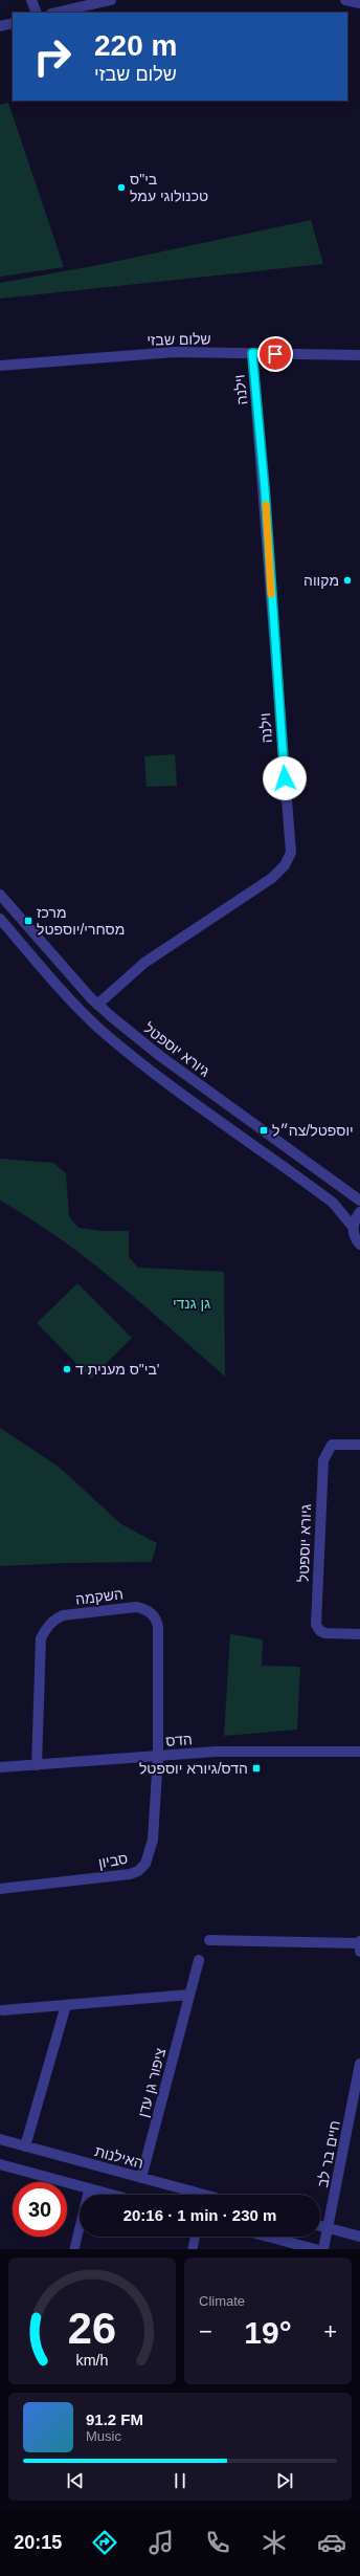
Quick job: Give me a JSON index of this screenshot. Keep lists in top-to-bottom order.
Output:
{
  "streets": {
    "street": [
      "שלום שבזי",
      "וילנה",
      "גיורא יוספטל",
      "השקמה",
      "הדס",
      "סביון",
      "ציפור גן עדן",
      "חיים בר לב",
      "האילנות"
    ]
  },
  "crossings": [
    ["שלום שבזי", "וילנה"],
    ["וילנה", "גיורא יוספטל"],
    ["השקמה", "הדס"],
    ["השקמה", "סביון"],
    ["הדס", "סביון"],
    ["ציפור גן עדן", "האילנות"]
  ],
  "parks": ["גן גנדי"],
  "places": {
    "other": ["בי\"ס טכנולוגי עמל", "מקווה", "בי\"ס מענית ד'"],
    "transit": ["מרכז מסחרי/יוספטל", "יוספטל/צה״ל", "הדס/גיורא יוספטל"]
  },
  "page": {
    "turn": ["220 m", "שלום שבזי"],
    "limit": "30",
    "trip": "20:16 · 1 min · 230 m",
    "tile": "Climate",
    "heat": ["−", "19°", "+"],
    "song": ["91.2 FM", "Music"],
    "tabs": "20:15",
    "gauge": ["26", "km/h"]
  }
}
